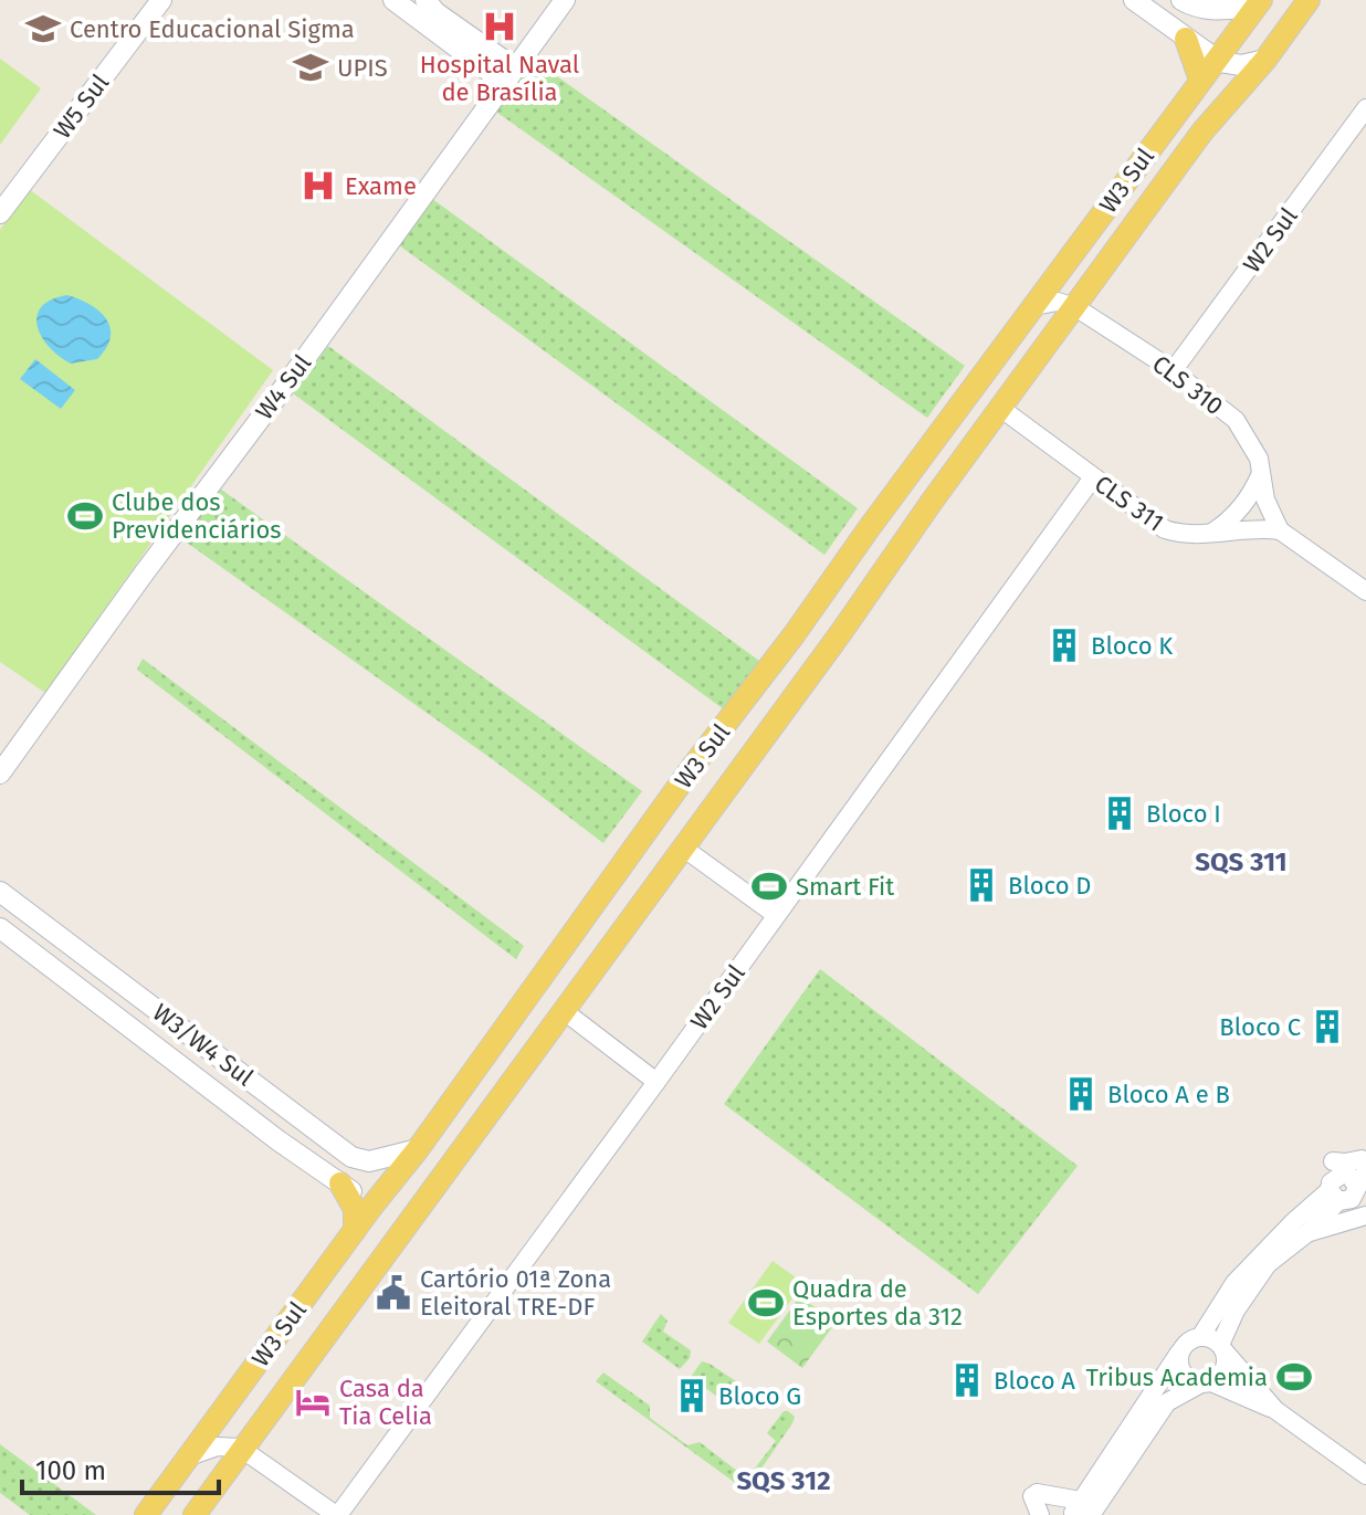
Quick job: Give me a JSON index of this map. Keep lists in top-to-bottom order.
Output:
{
  "streets": {
    "main road": [
      "W5 Sul",
      "W3 Sul",
      "W4 Sul",
      "W3/W4 Sul"
    ],
    "street": ["W2 Sul", "CLS 310", "CLS 311"]
  },
  "crossings": [
    ["W3 Sul", "CLS 310"],
    ["W3 Sul", "CLS 311"],
    ["W3 Sul", "W3/W4 Sul"],
    ["W2 Sul", "CLS 310"],
    ["W2 Sul", "CLS 311"],
    ["CLS 310", "CLS 311"]
  ],
  "districts": ["SQS 311", "SQS 312"],
  "places": {
    "hospital": ["Hospital Naval de Brasília", "Exame"],
    "school or university": ["Centro Educacional Sigma", "UPIS"],
    "sports": [
      "Clube dos Previdenciários",
      "Smart Fit",
      "Quadra de Esportes da 312",
      "Tribus Academia"
    ],
    "building": [
      "Bloco K",
      "Bloco I",
      "Bloco D",
      "Bloco C",
      "Bloco A e B",
      "Bloco A",
      "Bloco G"
    ],
    "public building": ["Cartório 01ª Zona Eleitoral TRE-DF"],
    "hotel": ["Casa da Tia Celia"]
  },
  "scale_bar": "100 m"
}
